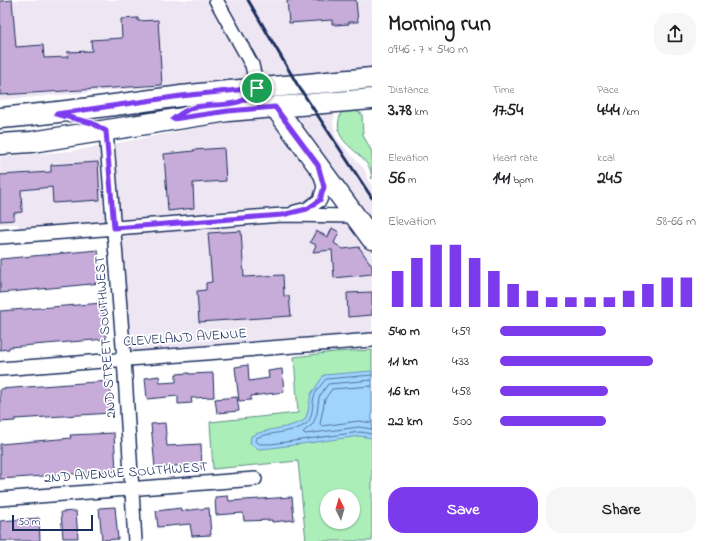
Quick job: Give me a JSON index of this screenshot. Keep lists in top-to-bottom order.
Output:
{
  "streets": {
    "street": ["2ND STREET SOUTHWEST", "CLEVELAND AVENUE", "2ND AVENUE SOUTHWEST"]
  },
  "crossings": [
    ["2ND STREET SOUTHWEST", "CLEVELAND AVENUE"],
    ["2ND STREET SOUTHWEST", "2ND AVENUE SOUTHWEST"]
  ],
  "scale_bar": "50 m",
  "north": "top",
  "page": {
    "heading": ["Morning run", "09:46 · 7 × 540 m"],
    "stats": [
      ["Distance", "3.78 km"],
      ["Time", "17:54"],
      ["Pace", "4:44 /km"],
      ["Elevation", "56 m"],
      ["Heart rate", "141 bpm"],
      ["kcal", "245"]
    ],
    "chart": ["Elevation", "58–66 m"],
    "list": [
      {
        "name": "540 m",
        "note": "4:59"
      },
      {
        "name": "1.1 km",
        "note": "4:33"
      },
      {
        "name": "1.6 km",
        "note": "4:58"
      },
      {
        "name": "2.2 km",
        "note": "5:00"
      }
    ],
    "buttons": ["Save", "Share"],
    "scale": "50 m"
  }
}
